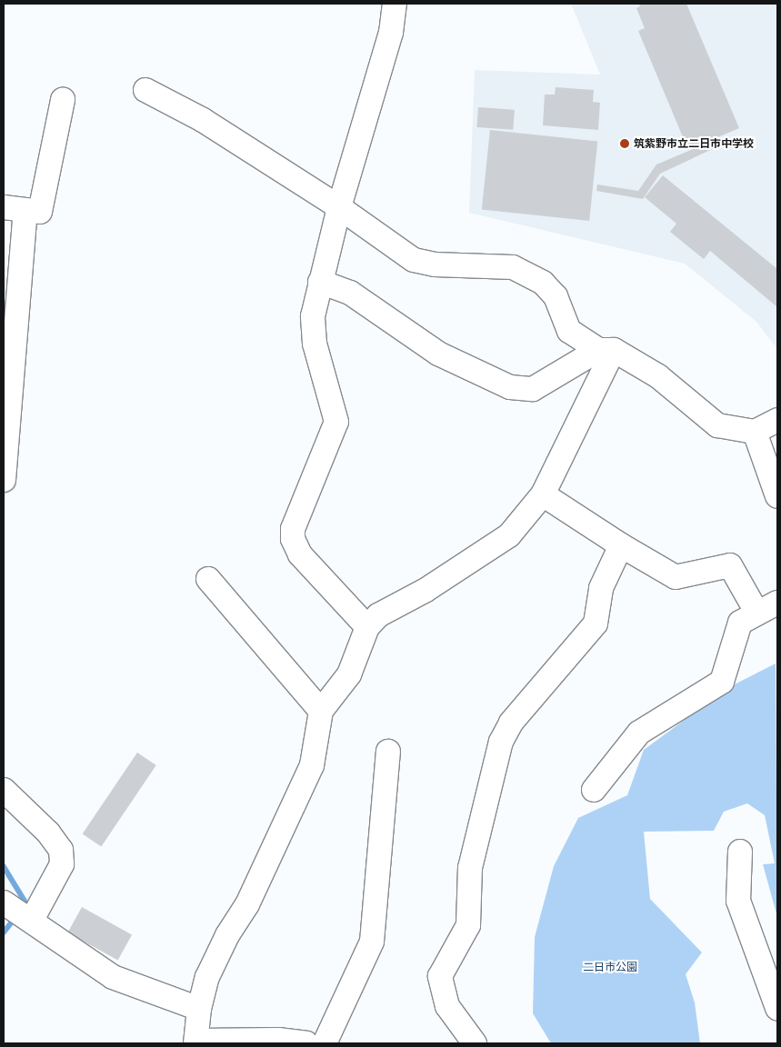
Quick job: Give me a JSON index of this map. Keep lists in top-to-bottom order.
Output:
{
  "parks": ["二日市公園"],
  "places": ["筑紫野市立二日市中学校"]
}
